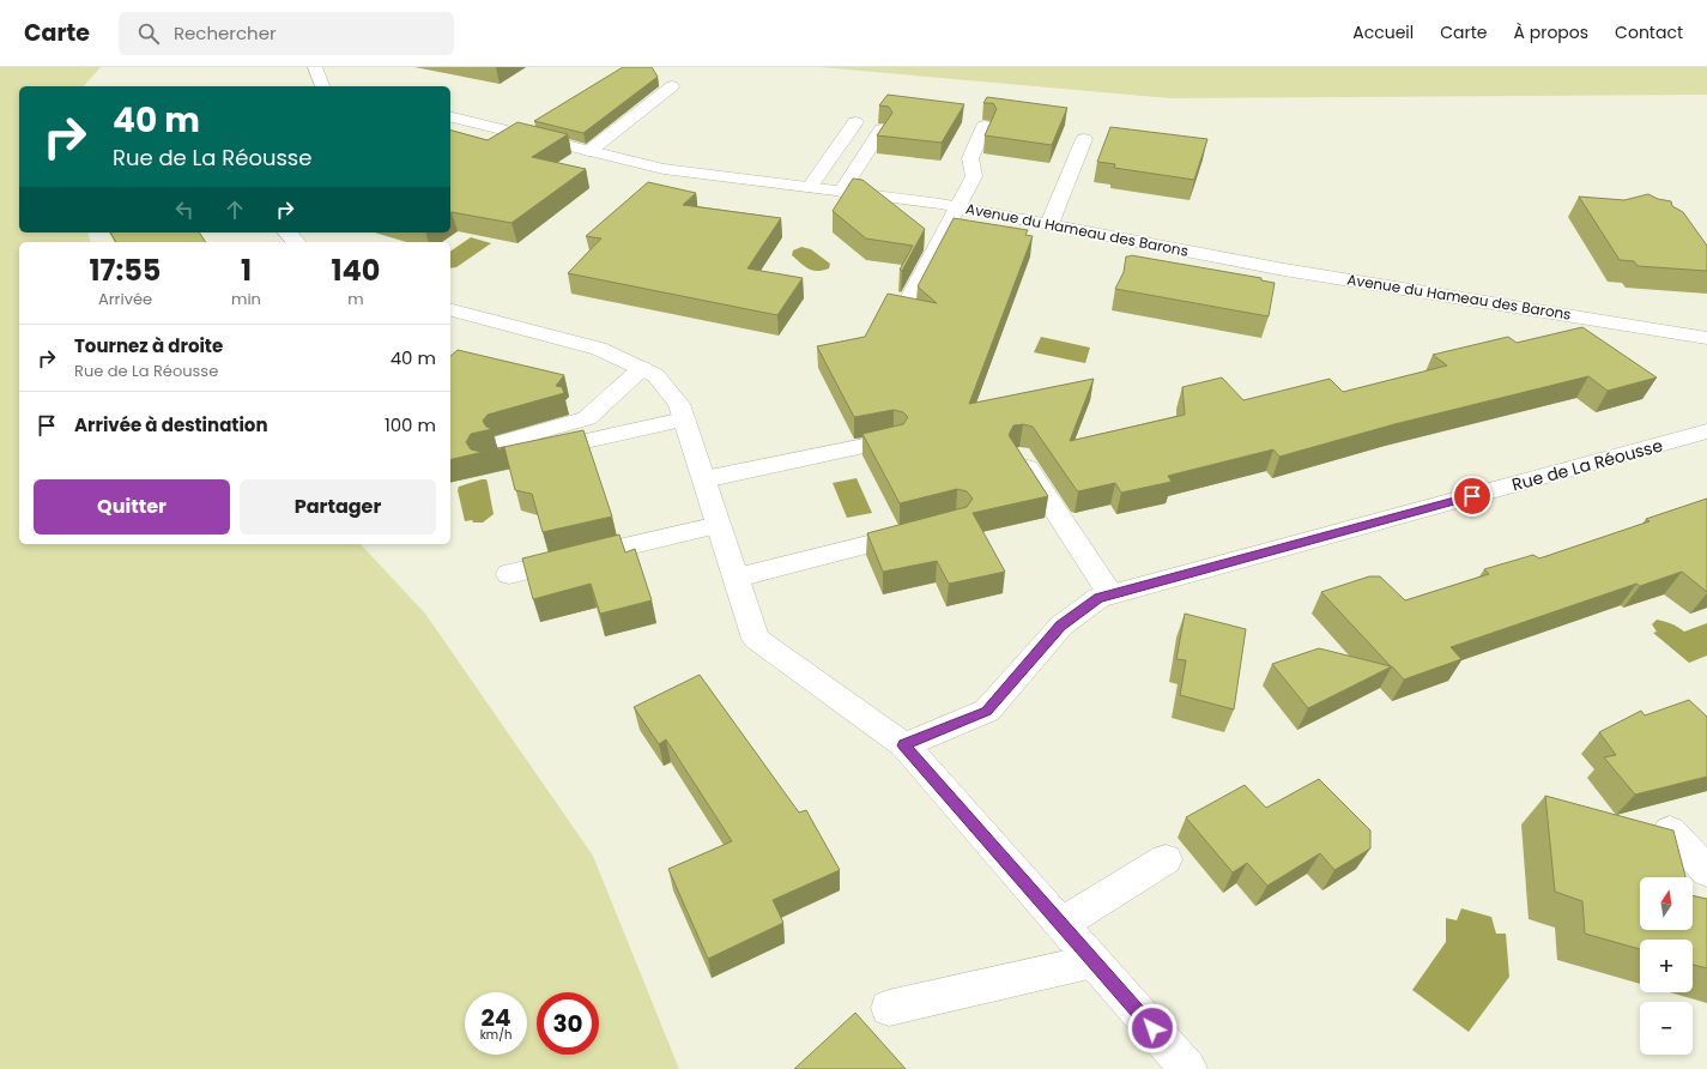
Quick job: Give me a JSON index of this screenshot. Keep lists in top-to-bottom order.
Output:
{
  "streets": {
    "street": ["Avenue du Hameau des Barons", "Rue de La Réousse"]
  },
  "north": "top",
  "page": {
    "header": "Carte",
    "search": "Rechercher",
    "nav": [
      "Accueil",
      "Carte",
      "À propos",
      "Contact"
    ],
    "turn": ["40 m", "Rue de La Réousse"],
    "eta": [
      "17:55",
      "Arrivée",
      "1",
      "min",
      "140",
      "m"
    ],
    "list": [
      {
        "name": "Tournez à droite",
        "note": "Rue de La Réousse",
        "value": "40 m"
      },
      {
        "name": "Arrivée à destination",
        "value": "100 m"
      }
    ],
    "buttons": ["Quitter", "Partager"],
    "map_buttons": ["+", "−"],
    "speed": "24 km/h",
    "limit": "30"
  }
}
